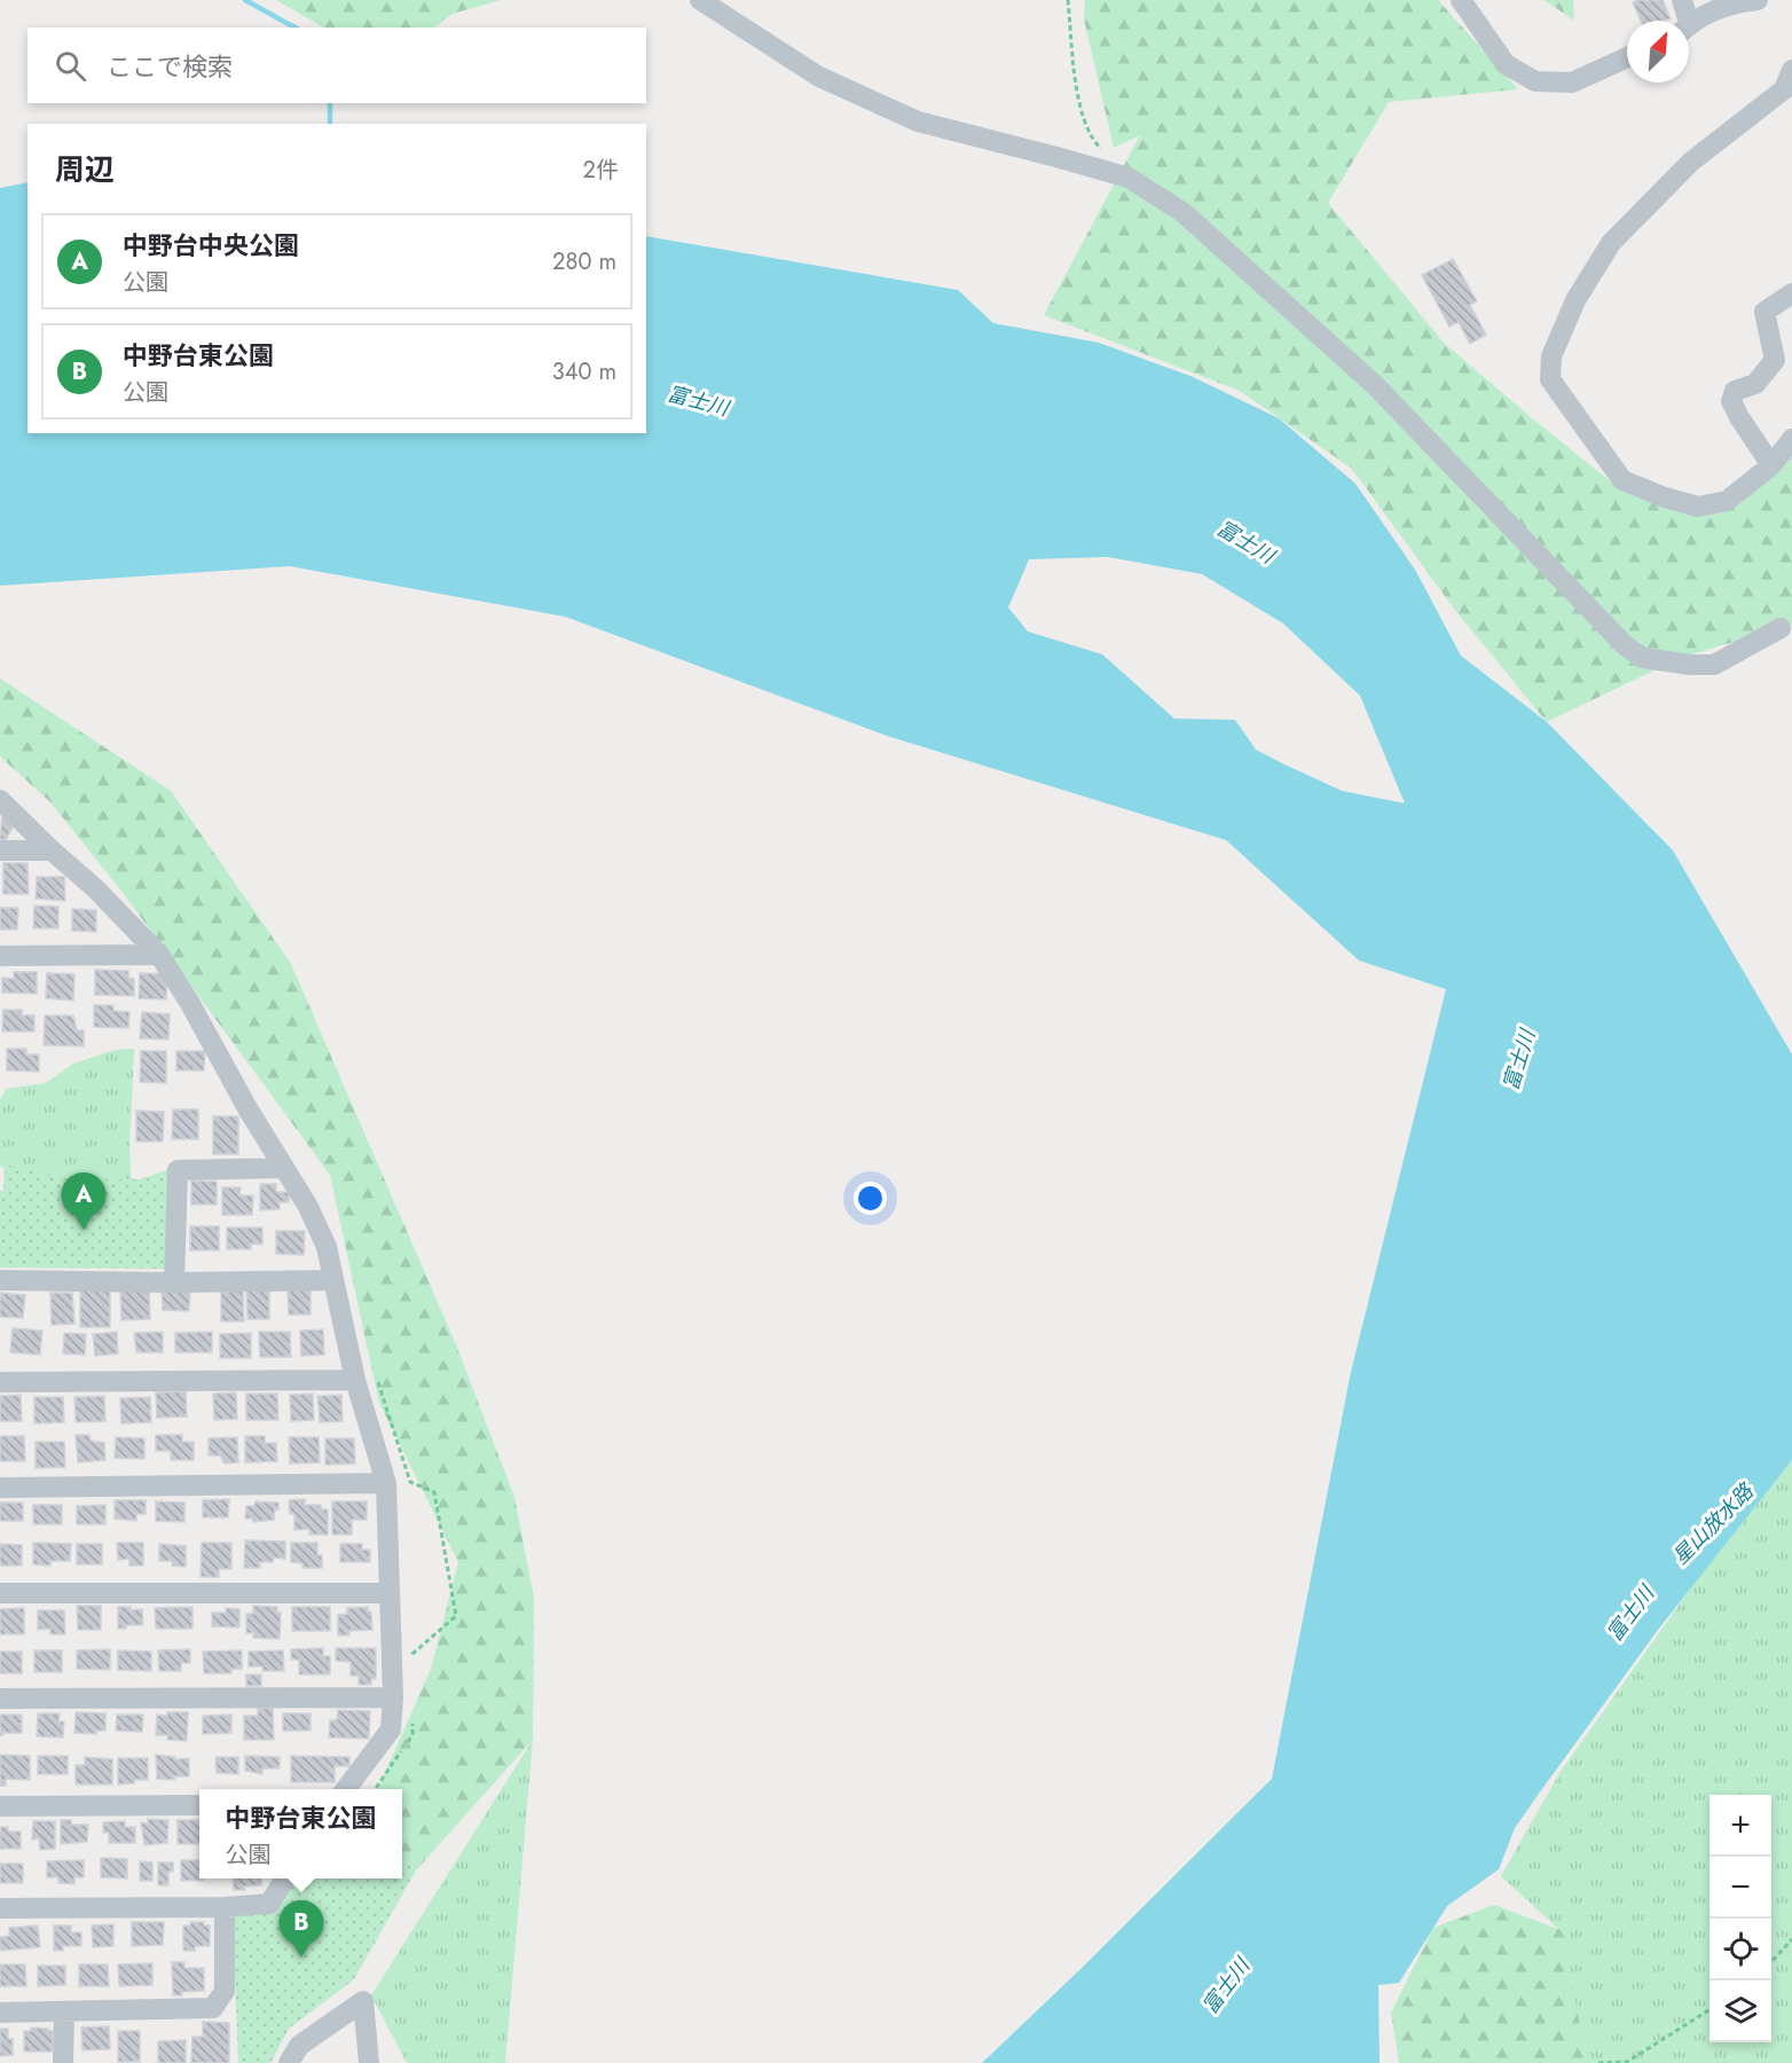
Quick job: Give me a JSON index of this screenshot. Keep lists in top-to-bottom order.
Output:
{
  "water": ["富士川", "星山放水路"],
  "north": "top right",
  "page": {
    "search": "ここで検索",
    "heading": ["周辺", "2件"],
    "list": [
      {
        "mark": "A",
        "name": "中野台中央公園",
        "note": "公園",
        "value": "280 m"
      },
      {
        "mark": "B",
        "name": "中野台東公園",
        "note": "公園",
        "value": "340 m"
      }
    ],
    "pins": ["A", "B"],
    "popup": ["中野台東公園", "公園"],
    "map_buttons": ["+", "−"]
  }
}
